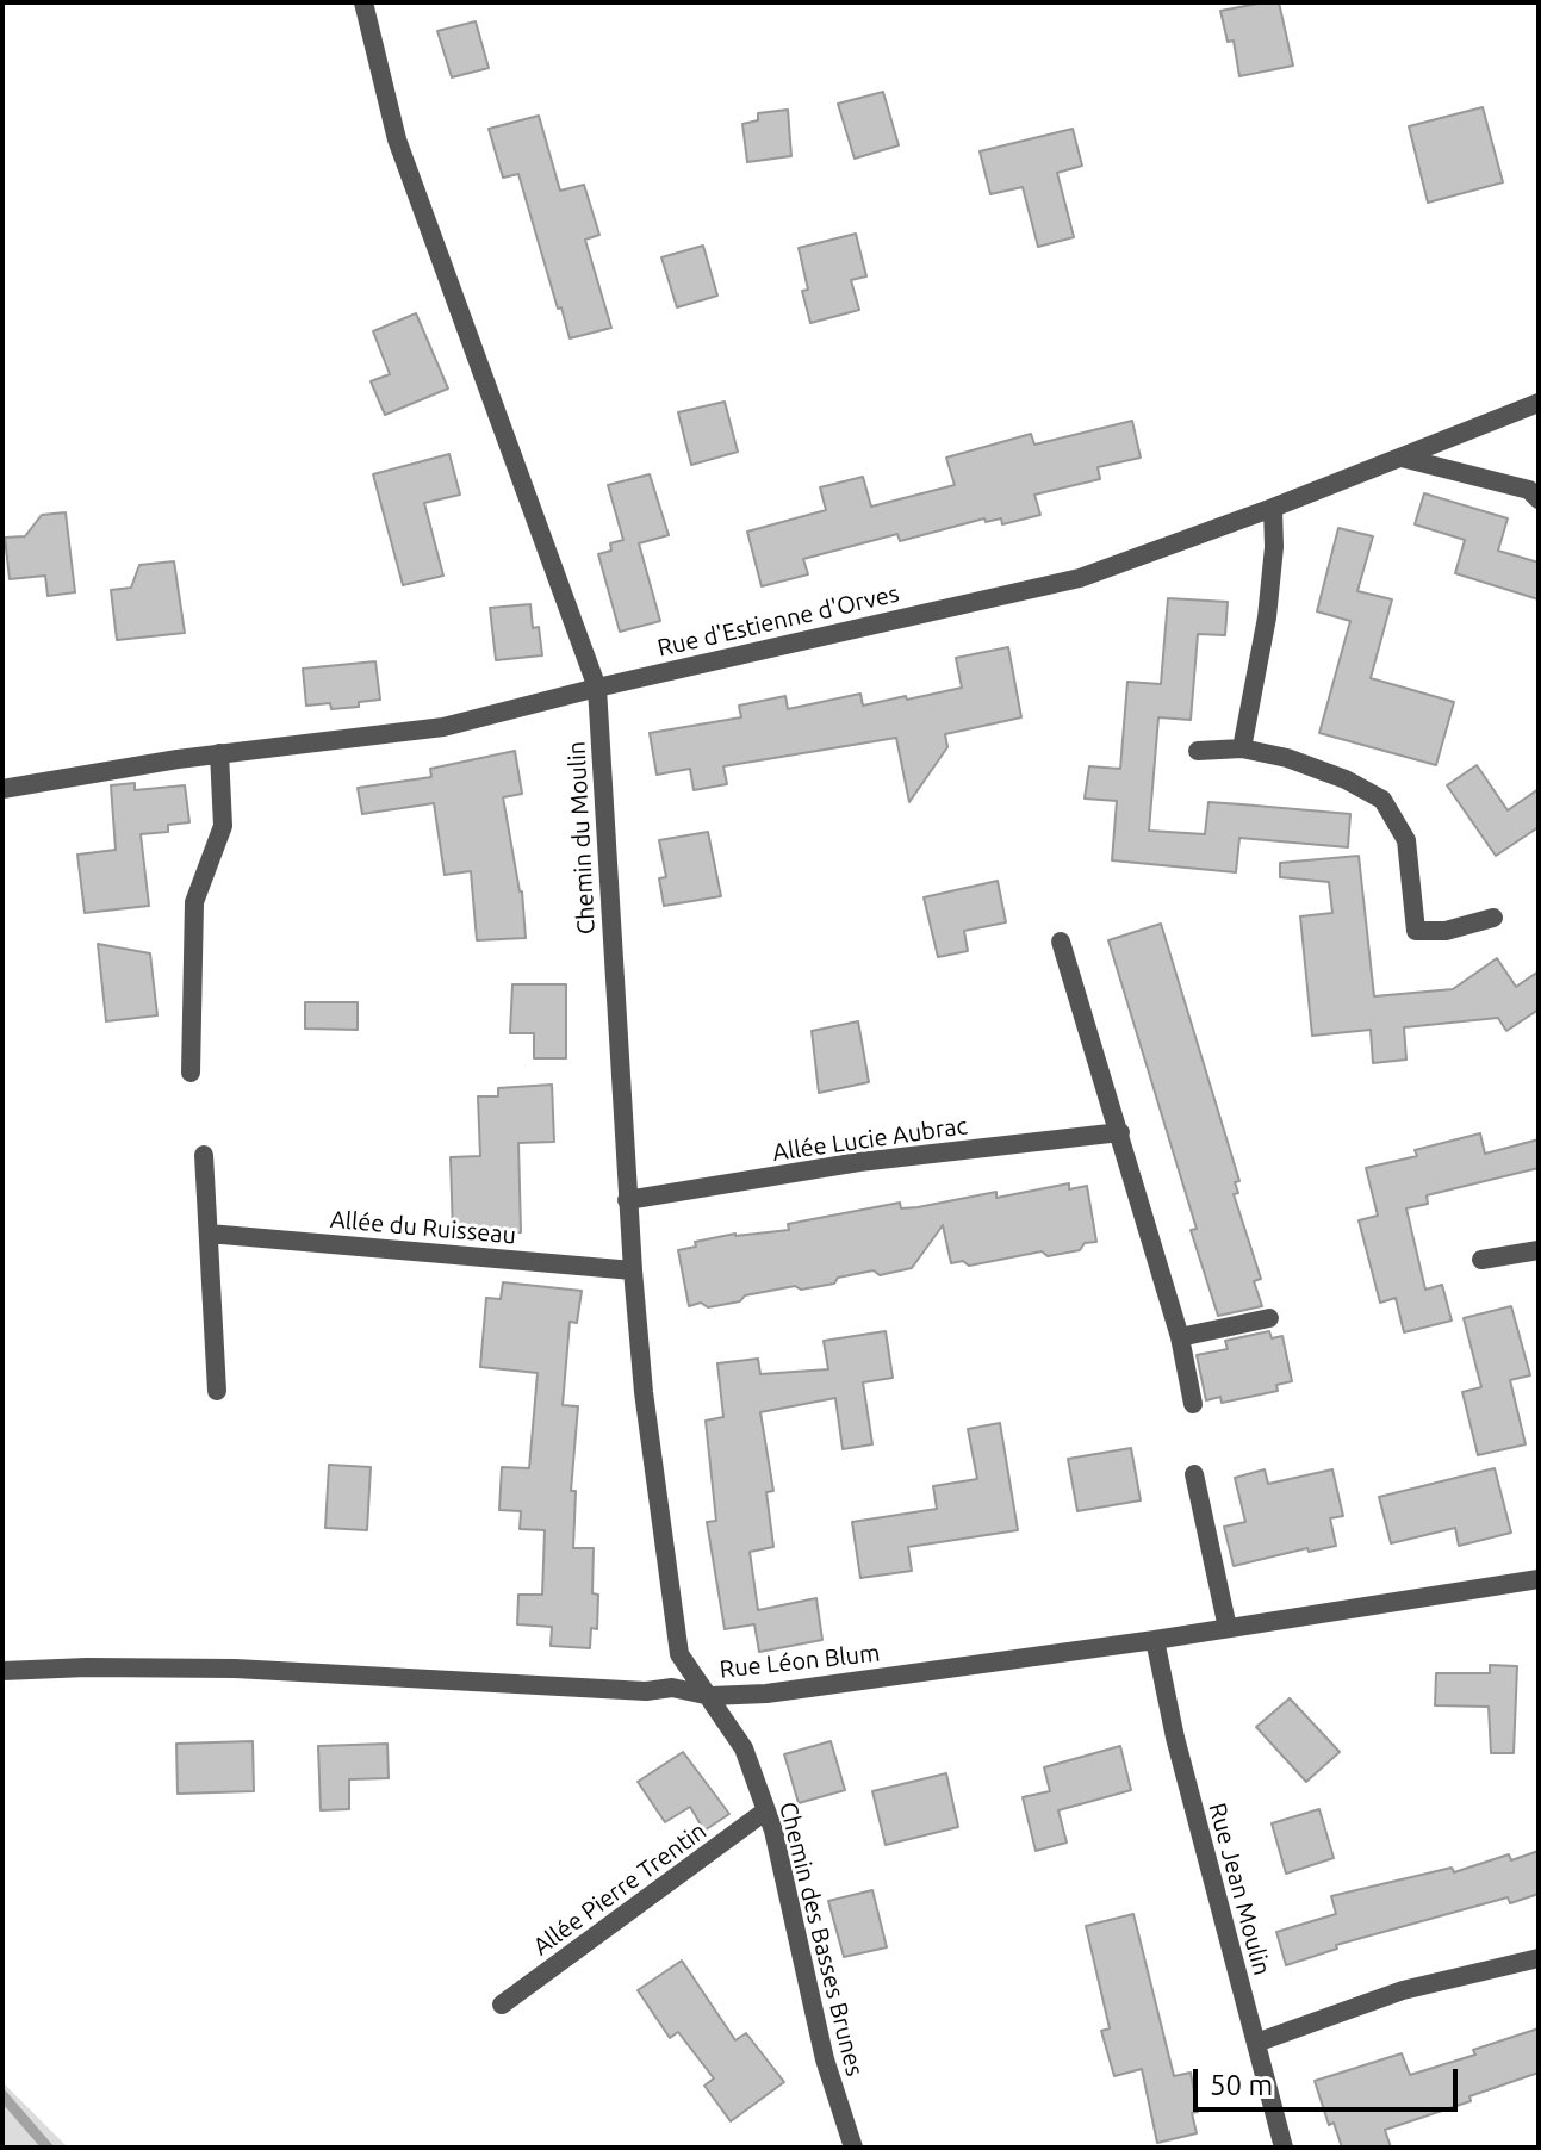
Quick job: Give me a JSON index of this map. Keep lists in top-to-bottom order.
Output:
{
  "streets": {
    "street": [
      "Rue d'Estienne d'Orves",
      "Chemin du Moulin",
      "Allée Lucie Aubrac",
      "Allée du Ruisseau",
      "Rue Léon Blum",
      "Allée Pierre Trentin",
      "Rue Jean Moulin",
      "Chemin des Basses Brunes"
    ]
  },
  "crossings": [
    ["Rue d'Estienne d'Orves", "Chemin du Moulin"],
    ["Chemin du Moulin", "Allée Lucie Aubrac"],
    ["Chemin du Moulin", "Allée du Ruisseau"],
    ["Chemin du Moulin", "Rue Léon Blum"],
    ["Chemin du Moulin", "Chemin des Basses Brunes"],
    ["Rue Léon Blum", "Rue Jean Moulin"],
    ["Rue Léon Blum", "Chemin des Basses Brunes"],
    ["Allée Pierre Trentin", "Chemin des Basses Brunes"]
  ],
  "scale_bar": "50 m"
}
